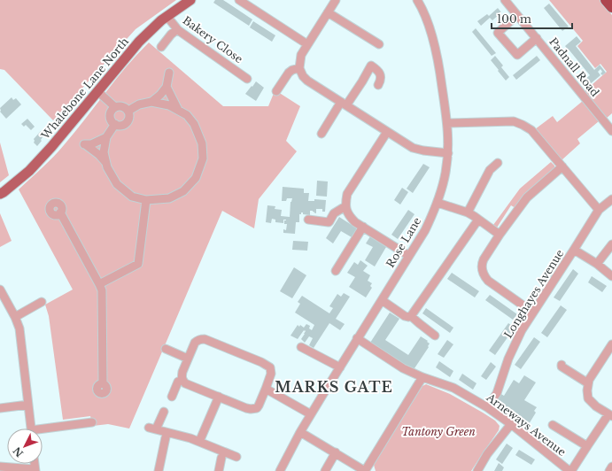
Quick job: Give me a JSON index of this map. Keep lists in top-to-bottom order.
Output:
{
  "streets": {
    "main road": ["Whalebone Lane North"],
    "street": [
      "Bakery Close",
      "Padnall Road",
      "Rose Lane",
      "Longhayes Avenue",
      "Arneways Avenue"
    ]
  },
  "crossings": [
    ["Bakery Close", "Whalebone Lane North"],
    ["Rose Lane", "Arneways Avenue"],
    ["Longhayes Avenue", "Arneways Avenue"]
  ],
  "districts": ["MARKS GATE"],
  "parks": ["Tantony Green"],
  "scale_bar": "100 m",
  "north": "bottom left"
}
